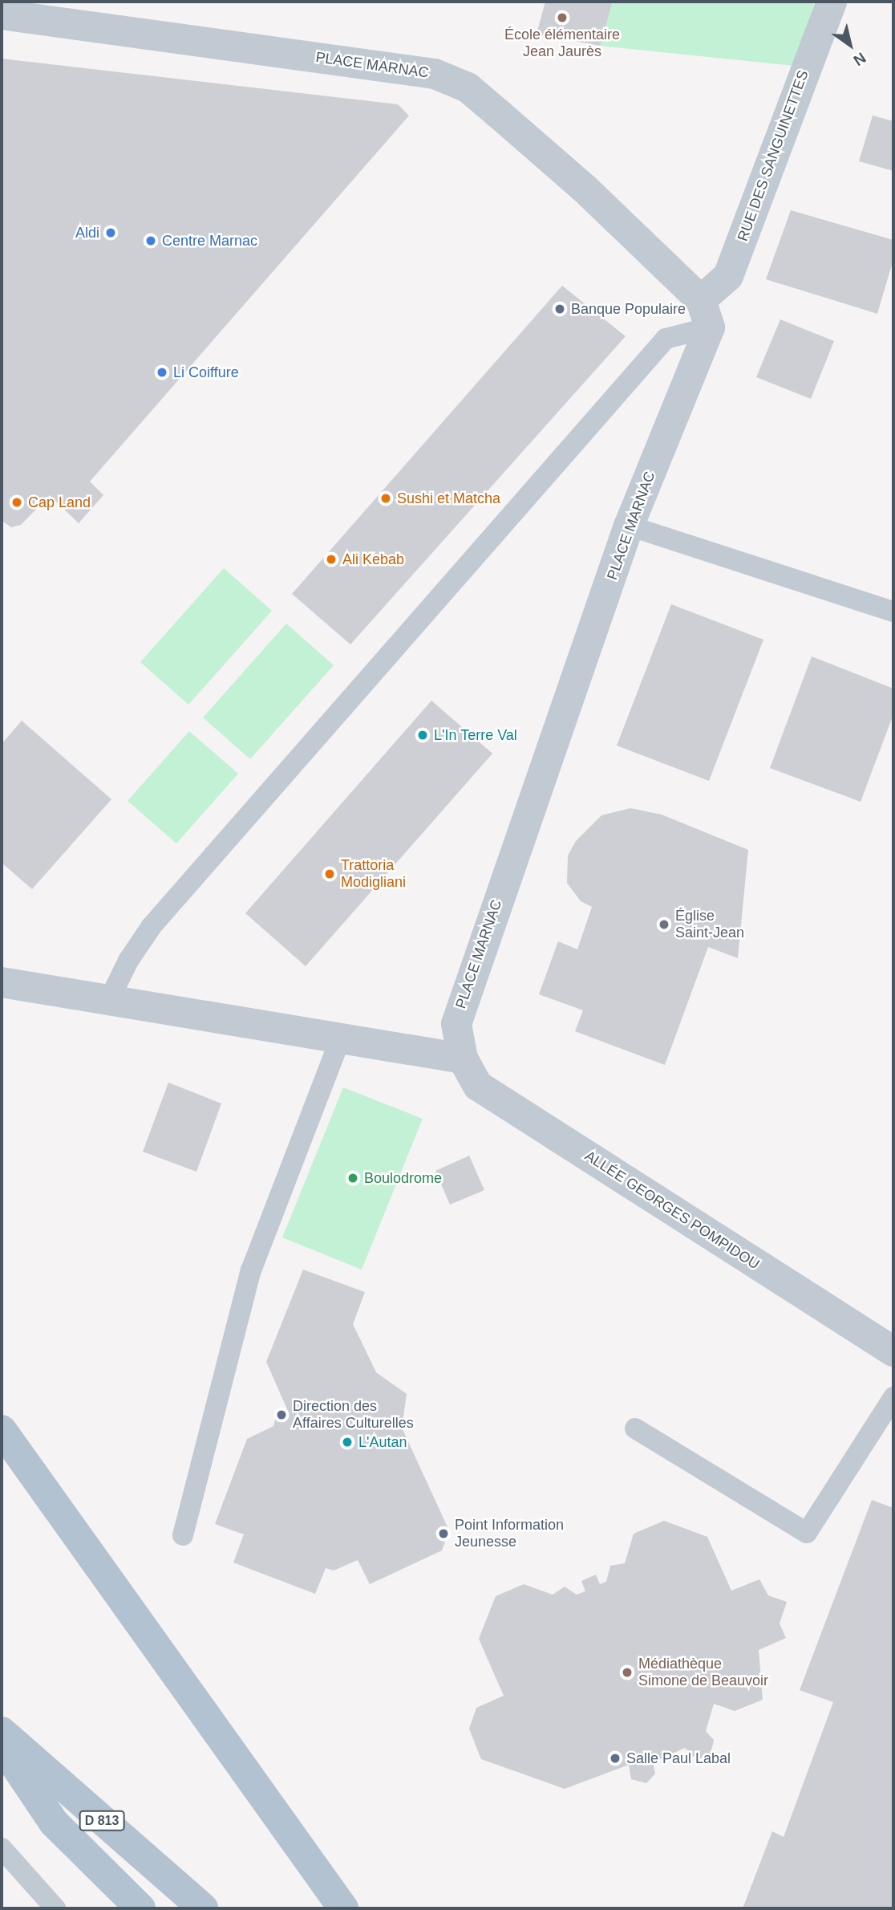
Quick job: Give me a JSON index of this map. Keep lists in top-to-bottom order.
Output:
{
  "streets": {
    "main road": ["D 813"],
    "street": ["PLACE MARNAC", "RUE DES SANGUINETTES", "ALLÉE GEORGES POMPIDOU"]
  },
  "crossings": [
    ["PLACE MARNAC", "RUE DES SANGUINETTES"],
    ["PLACE MARNAC", "ALLÉE GEORGES POMPIDOU"]
  ],
  "places": [
    "École élémentaire Jean Jaurès",
    "Aldi",
    "Centre Marnac",
    "Banque Populaire",
    "Li Coiffure",
    "Sushi et Matcha",
    "Cap Land",
    "Ali Kebab",
    "L'In Terre Val",
    "Trattoria Modigliani",
    "Église Saint-Jean",
    "Boulodrome",
    "Direction des Affaires Culturelles",
    "L'Autan",
    "Point Information Jeunesse",
    "Médiathèque Simone de Beauvoir",
    "Salle Paul Labal"
  ],
  "north": "bottom right"
}
